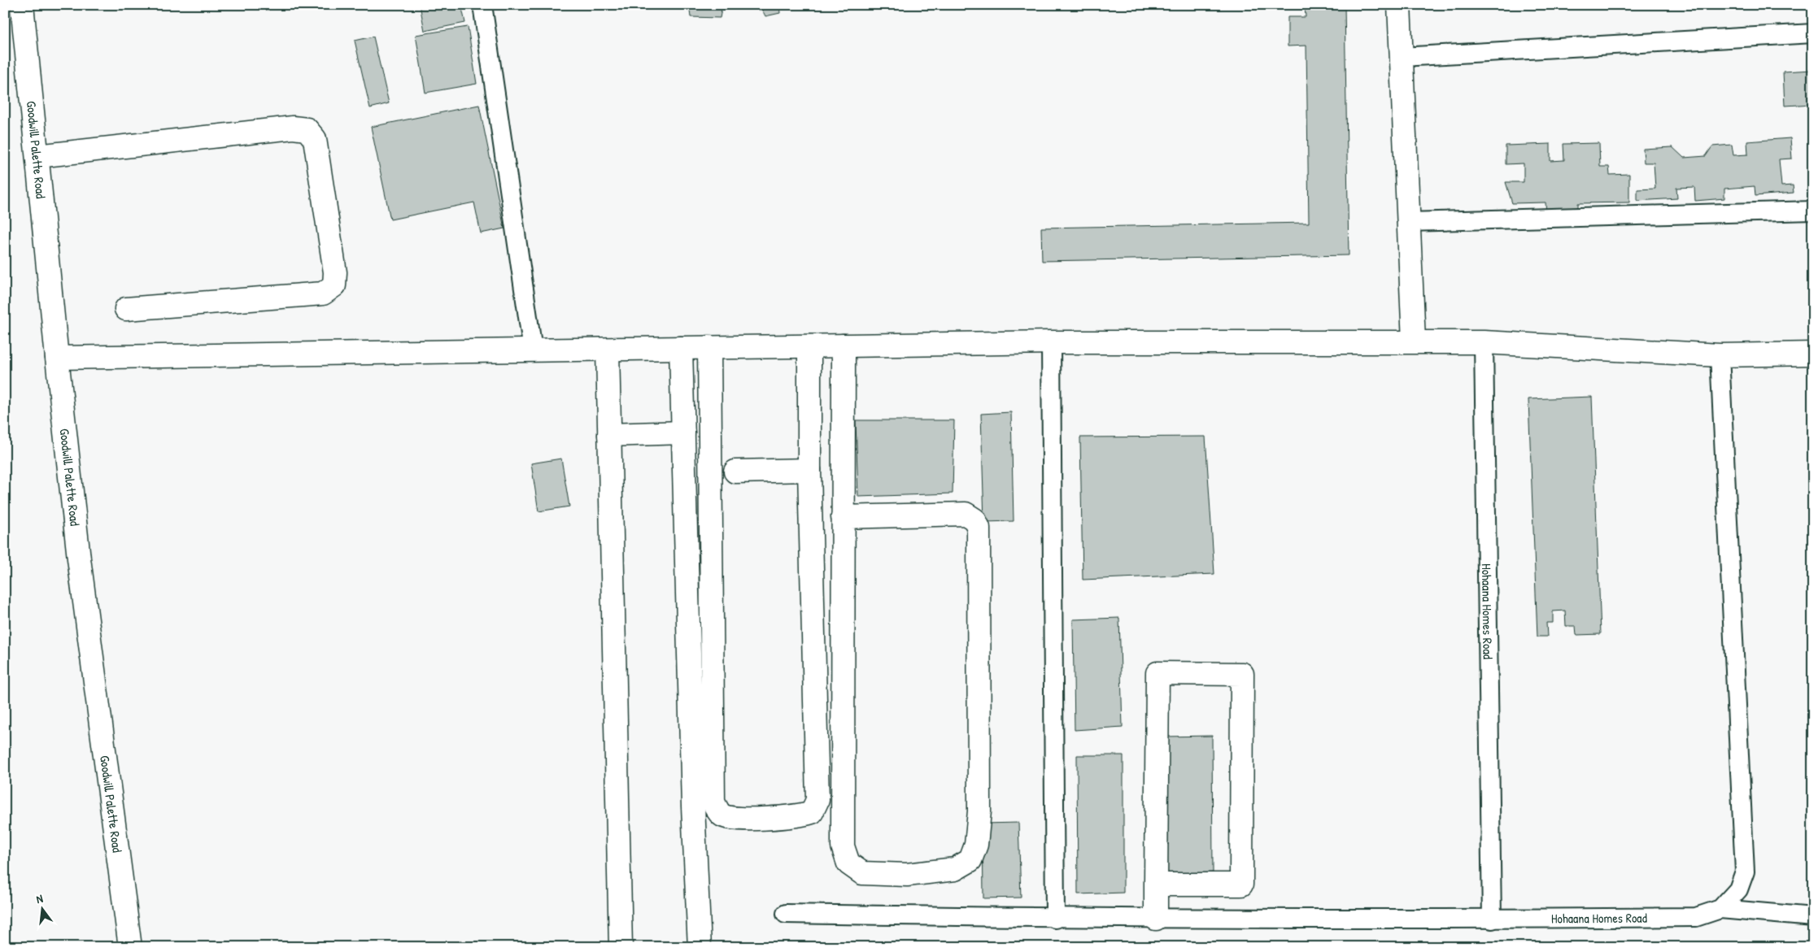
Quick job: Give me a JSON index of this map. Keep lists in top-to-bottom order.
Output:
{
  "streets": {
    "street": ["Goodwill Palette Road"],
    "lane": ["Hohaana Homes Road"]
  },
  "north": "top"
}
